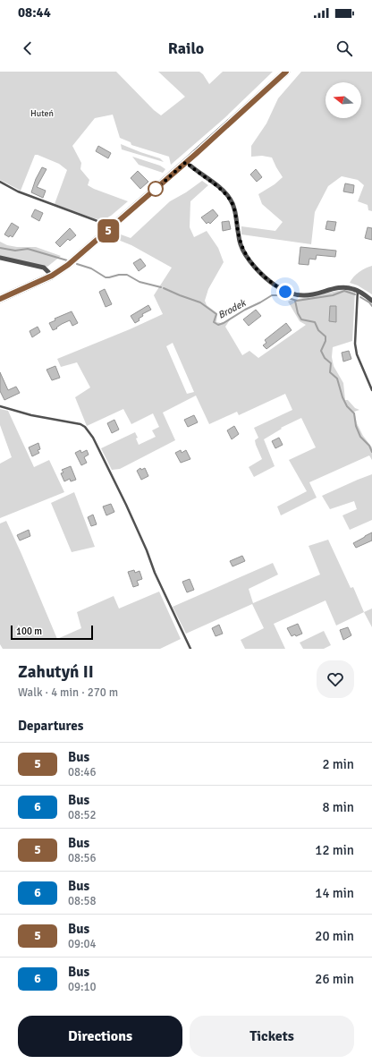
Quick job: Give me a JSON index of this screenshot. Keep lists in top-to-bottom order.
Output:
{
  "water": ["Brodek"],
  "parks": ["Huteń"],
  "lines": ["bus line 5"],
  "scale_bar": "100 m",
  "north": "left",
  "page": {
    "status": "08:44",
    "header": "Railo",
    "on_map": "5",
    "scale": "100 m",
    "heading": [
      ["Zahutyń II", "Walk · 4 min · 270 m"],
      "Departures"
    ],
    "list": [
      {
        "mark": "5",
        "name": "Bus",
        "note": "08:46",
        "value": "2 min"
      },
      {
        "mark": "6",
        "name": "Bus",
        "note": "08:52",
        "value": "8 min"
      },
      {
        "mark": "5",
        "name": "Bus",
        "note": "08:56",
        "value": "12 min"
      },
      {
        "mark": "6",
        "name": "Bus",
        "note": "08:58",
        "value": "14 min"
      },
      {
        "mark": "5",
        "name": "Bus",
        "note": "09:04",
        "value": "20 min"
      },
      {
        "mark": "6",
        "name": "Bus",
        "note": "09:10",
        "value": "26 min"
      }
    ],
    "buttons": ["Directions", "Tickets"]
  }
}
